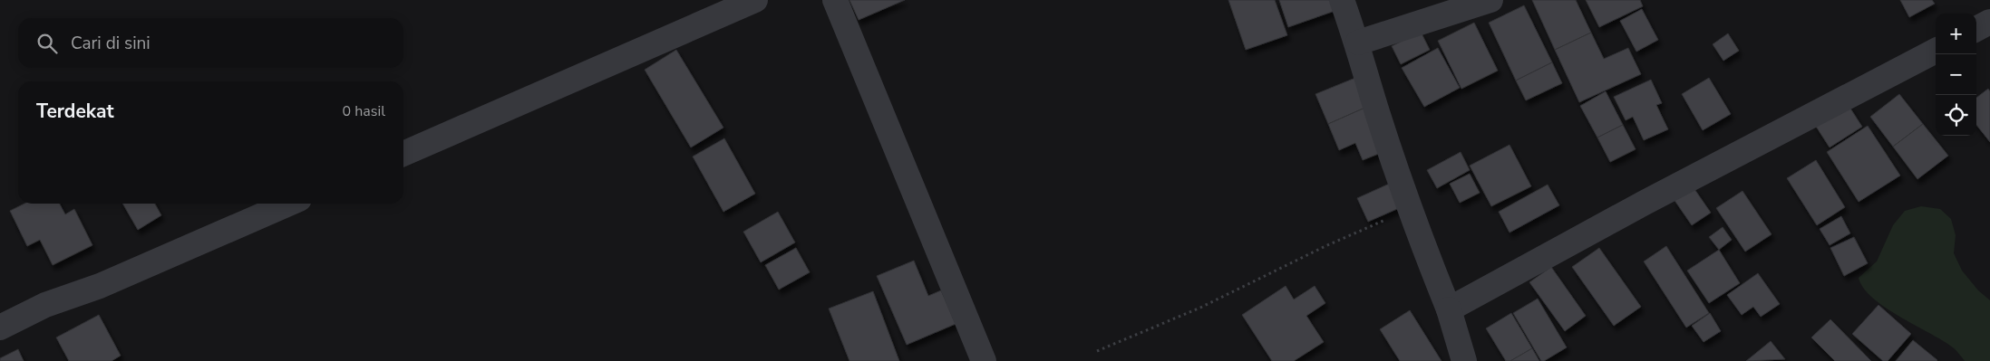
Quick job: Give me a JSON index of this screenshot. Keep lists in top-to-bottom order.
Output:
{
  "page": {
    "map_buttons": ["+", "−"],
    "search": "Cari di sini",
    "heading": ["Terdekat", "0 hasil"]
  }
}
